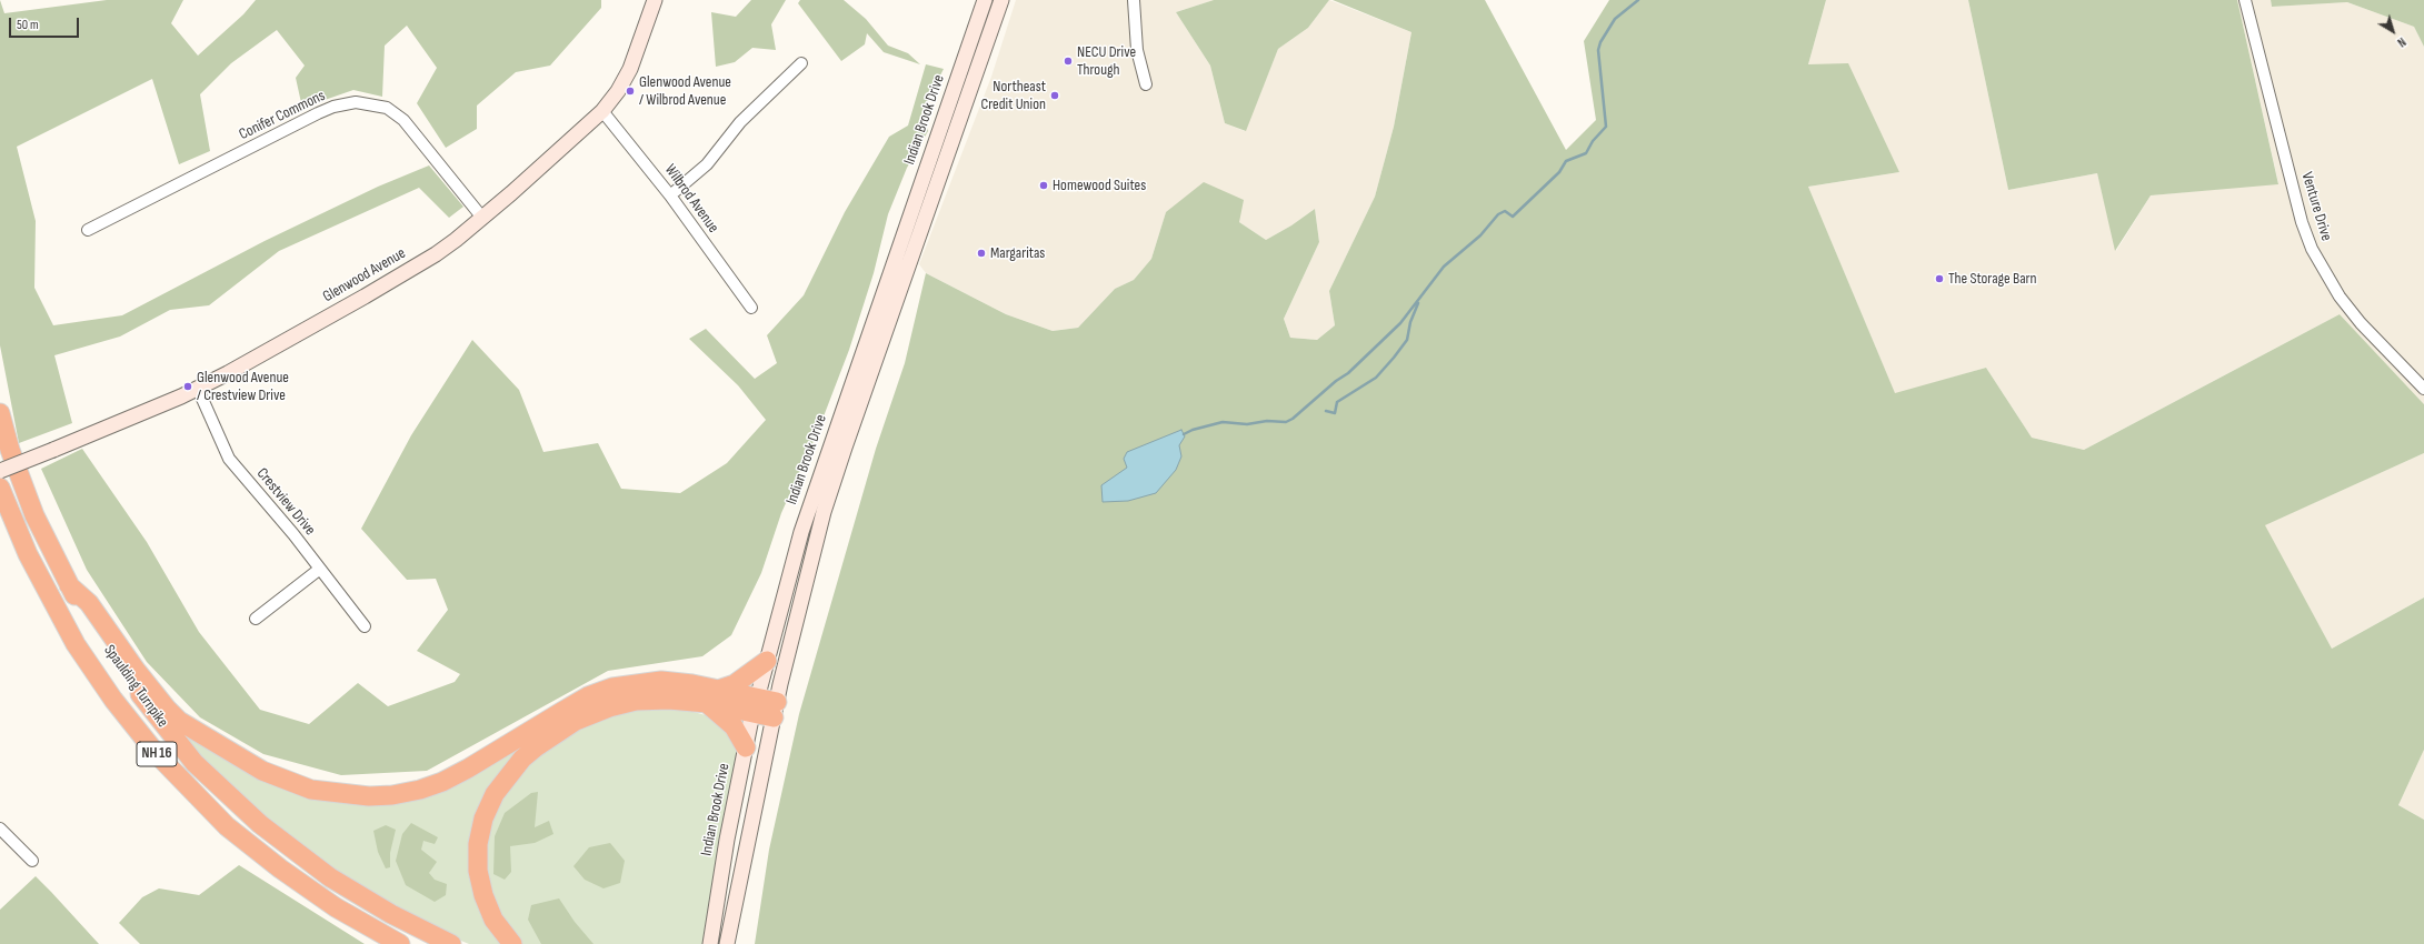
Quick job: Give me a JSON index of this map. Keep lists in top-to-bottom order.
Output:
{
  "streets": {
    "highway": ["Spaulding Turnpike", "NH 16"],
    "main road": ["Indian Brook Drive", "Glenwood Avenue"],
    "street": [
      "Conifer Commons",
      "Wilbrod Avenue",
      "Venture Drive",
      "Crestview Drive"
    ]
  },
  "crossings": [
    ["Conifer Commons", "Glenwood Avenue"],
    ["Wilbrod Avenue", "Glenwood Avenue"],
    ["Glenwood Avenue", "Crestview Drive"]
  ],
  "places": [
    "NECU Drive Through",
    "Glenwood Avenue / Wilbrod Avenue",
    "Northeast Credit Union",
    "Homewood Suites",
    "Margaritas",
    "The Storage Barn",
    "Glenwood Avenue / Crestview Drive"
  ],
  "scale_bar": "50 m",
  "north": "bottom right"
}
